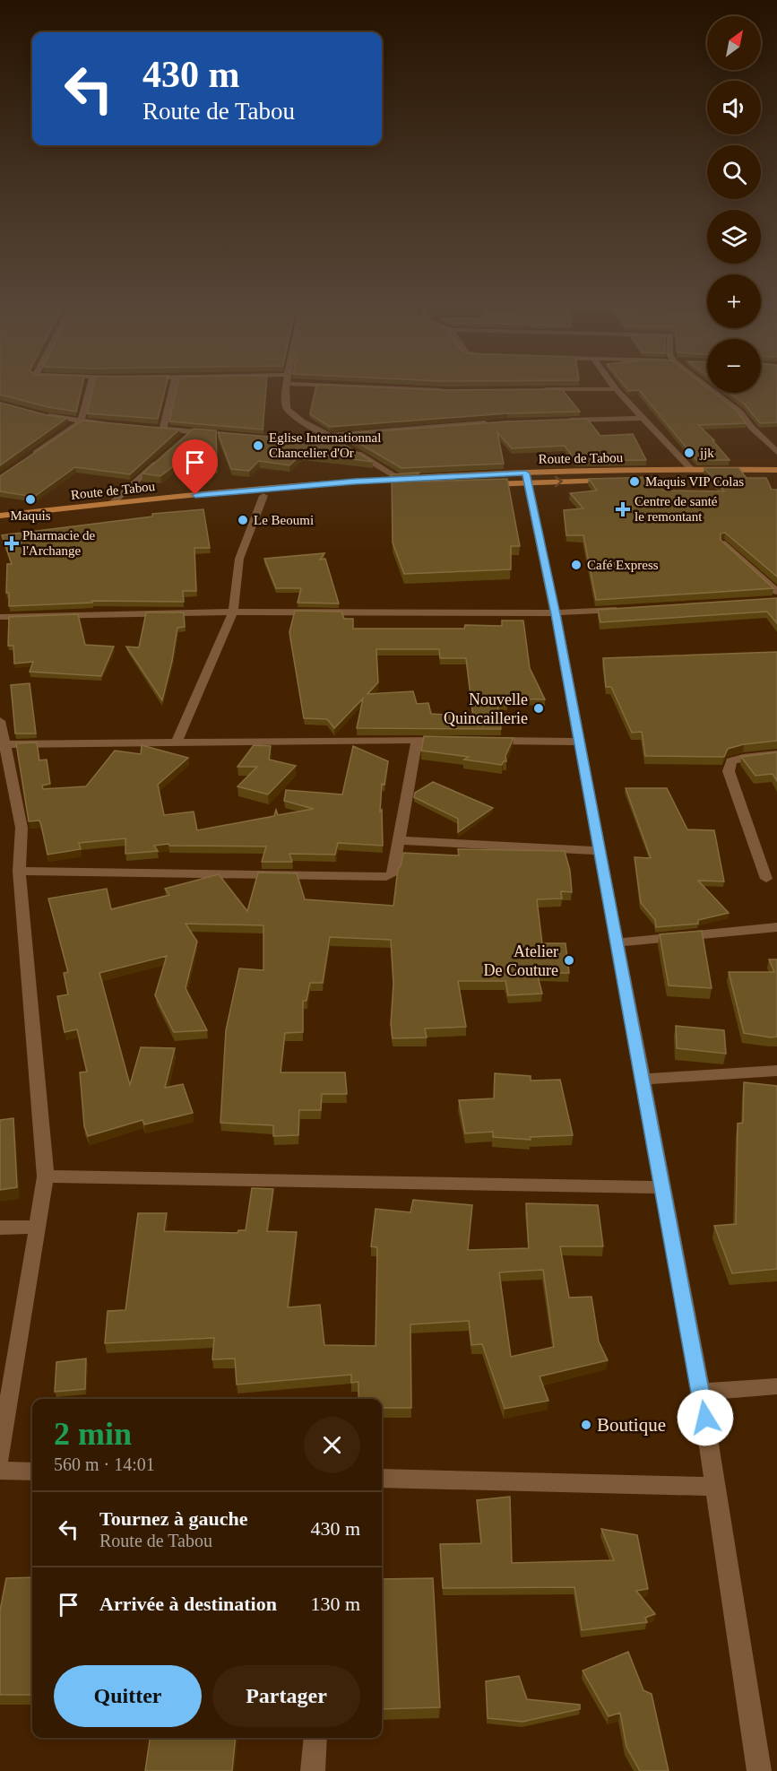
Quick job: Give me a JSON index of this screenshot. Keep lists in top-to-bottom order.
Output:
{
  "streets": {
    "main road": ["Route de Tabou"]
  },
  "places": {
    "other": [
      "Eglise Internationnal Chancelier d'Or",
      "jjk",
      "Maquis VIP Colas",
      "Maquis",
      "Le Beoumi",
      "Café Express",
      "Nouvelle Quincaillerie",
      "Atelier De Couture",
      "Boutique"
    ],
    "health": ["Centre de santé le remontant", "Pharmacie de l'Archange"]
  },
  "north": "top right",
  "page": {
    "map_buttons": ["+", "−"],
    "turn": ["430 m", "Route de Tabou"],
    "heading": ["2 min", "560 m · 14:01"],
    "list": [
      {
        "name": "Tournez à gauche",
        "note": "Route de Tabou",
        "value": "430 m"
      },
      {
        "name": "Arrivée à destination",
        "value": "130 m"
      }
    ],
    "buttons": ["Quitter", "Partager"]
  }
}
